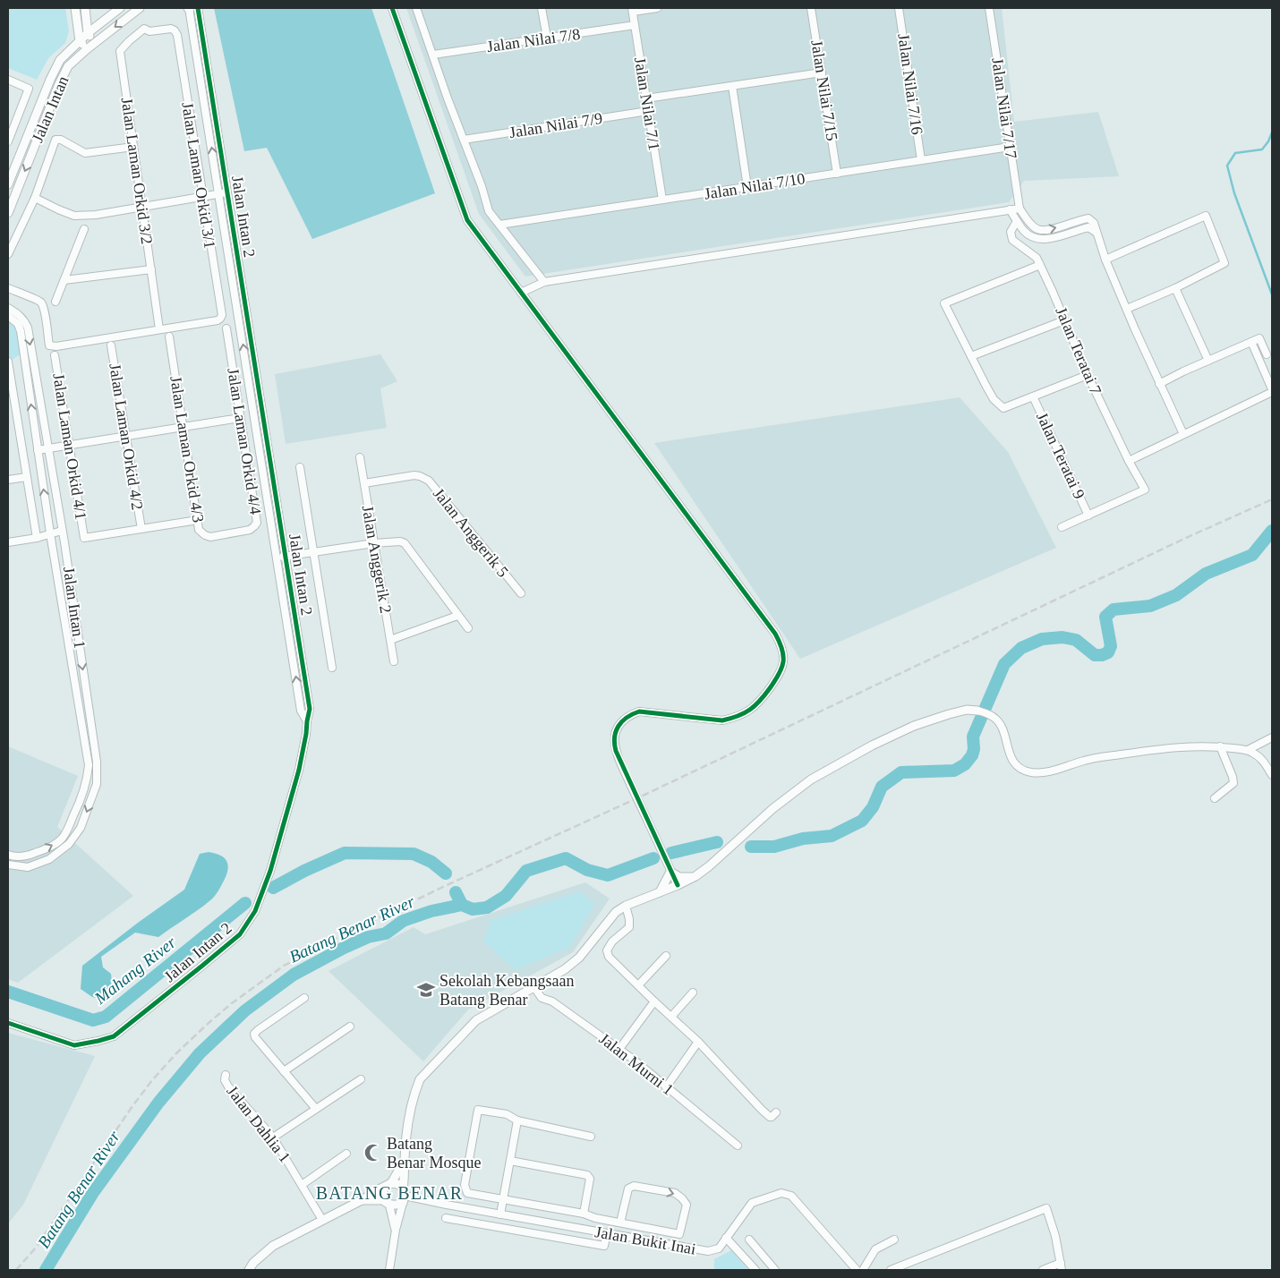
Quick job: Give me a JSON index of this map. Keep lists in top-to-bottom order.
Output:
{
  "streets": {
    "street": [
      "Jalan Nilai 7/8",
      "Jalan Nilai 7/16",
      "Jalan Nilai 7/15",
      "Jalan Nilai 7/1",
      "Jalan Nilai 7/17",
      "Jalan Intan",
      "Jalan Nilai 7/9",
      "Jalan Laman Orkid 3/2",
      "Jalan Laman Orkid 3/1",
      "Jalan Nilai 7/10",
      "Jalan Intan 2",
      "Jalan Teratai 7",
      "Jalan Laman Orkid 4/2",
      "Jalan Laman Orkid 4/4",
      "Jalan Laman Orkid 4/1",
      "Jalan Laman Orkid 4/3",
      "Jalan Teratai 9",
      "Jalan Anggerik 5",
      "Jalan Anggerik 2",
      "Jalan Intan 1",
      "Jalan Murni 1",
      "Jalan Dahlia 1",
      "Jalan Bukit Inai"
    ]
  },
  "crossings": [
    ["Jalan Nilai 7/8", "Jalan Nilai 7/1"],
    ["Jalan Nilai 7/16", "Jalan Nilai 7/10"],
    ["Jalan Nilai 7/15", "Jalan Nilai 7/10"],
    ["Jalan Nilai 7/1", "Jalan Nilai 7/9"],
    ["Jalan Nilai 7/1", "Jalan Nilai 7/10"],
    ["Jalan Nilai 7/17", "Jalan Nilai 7/10"],
    ["Jalan Laman Orkid 3/2", "Jalan Laman Orkid 3/1"],
    ["Jalan Teratai 7", "Jalan Teratai 9"],
    ["Jalan Laman Orkid 4/2", "Jalan Laman Orkid 4/1"],
    ["Jalan Laman Orkid 4/4", "Jalan Laman Orkid 4/3"],
    ["Jalan Anggerik 5", "Jalan Anggerik 2"]
  ],
  "districts": ["BATANG BENAR"],
  "water": ["Batang Benar River", "Mahang River"],
  "places": {
    "school or university": ["Sekolah Kebangsaan Batang Benar"],
    "mosque": ["Batang Benar Mosque"]
  }
}
